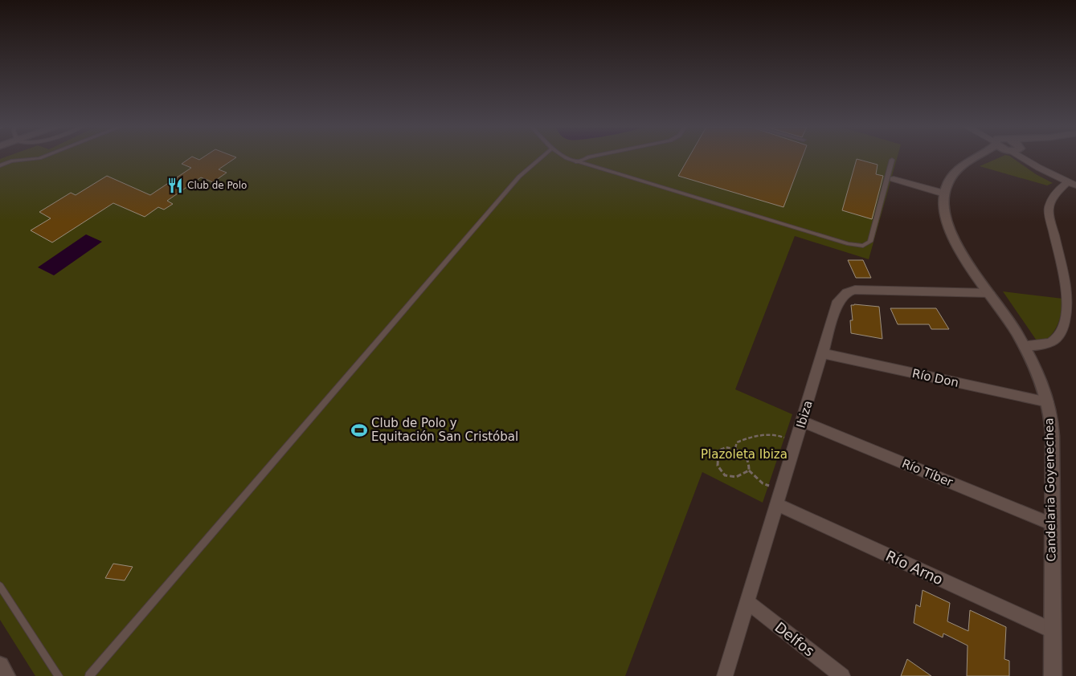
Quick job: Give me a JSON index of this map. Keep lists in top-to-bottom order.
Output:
{
  "streets": {
    "street": [
      "Río Don",
      "Ibiza",
      "Río Tíber",
      "Candelaria Goyenechea",
      "Río Arno",
      "Delfos"
    ]
  },
  "crossings": [
    ["Río Don", "Ibiza"],
    ["Río Don", "Candelaria Goyenechea"],
    ["Ibiza", "Río Tíber"],
    ["Ibiza", "Candelaria Goyenechea"],
    ["Ibiza", "Río Arno"],
    ["Ibiza", "Delfos"],
    ["Río Tíber", "Candelaria Goyenechea"],
    ["Candelaria Goyenechea", "Río Arno"]
  ],
  "parks": ["Plazoleta Ibiza"],
  "places": {
    "restaurant": ["Club de Polo"],
    "sports": ["Club de Polo y Equitación San Cristóbal"]
  }
}
